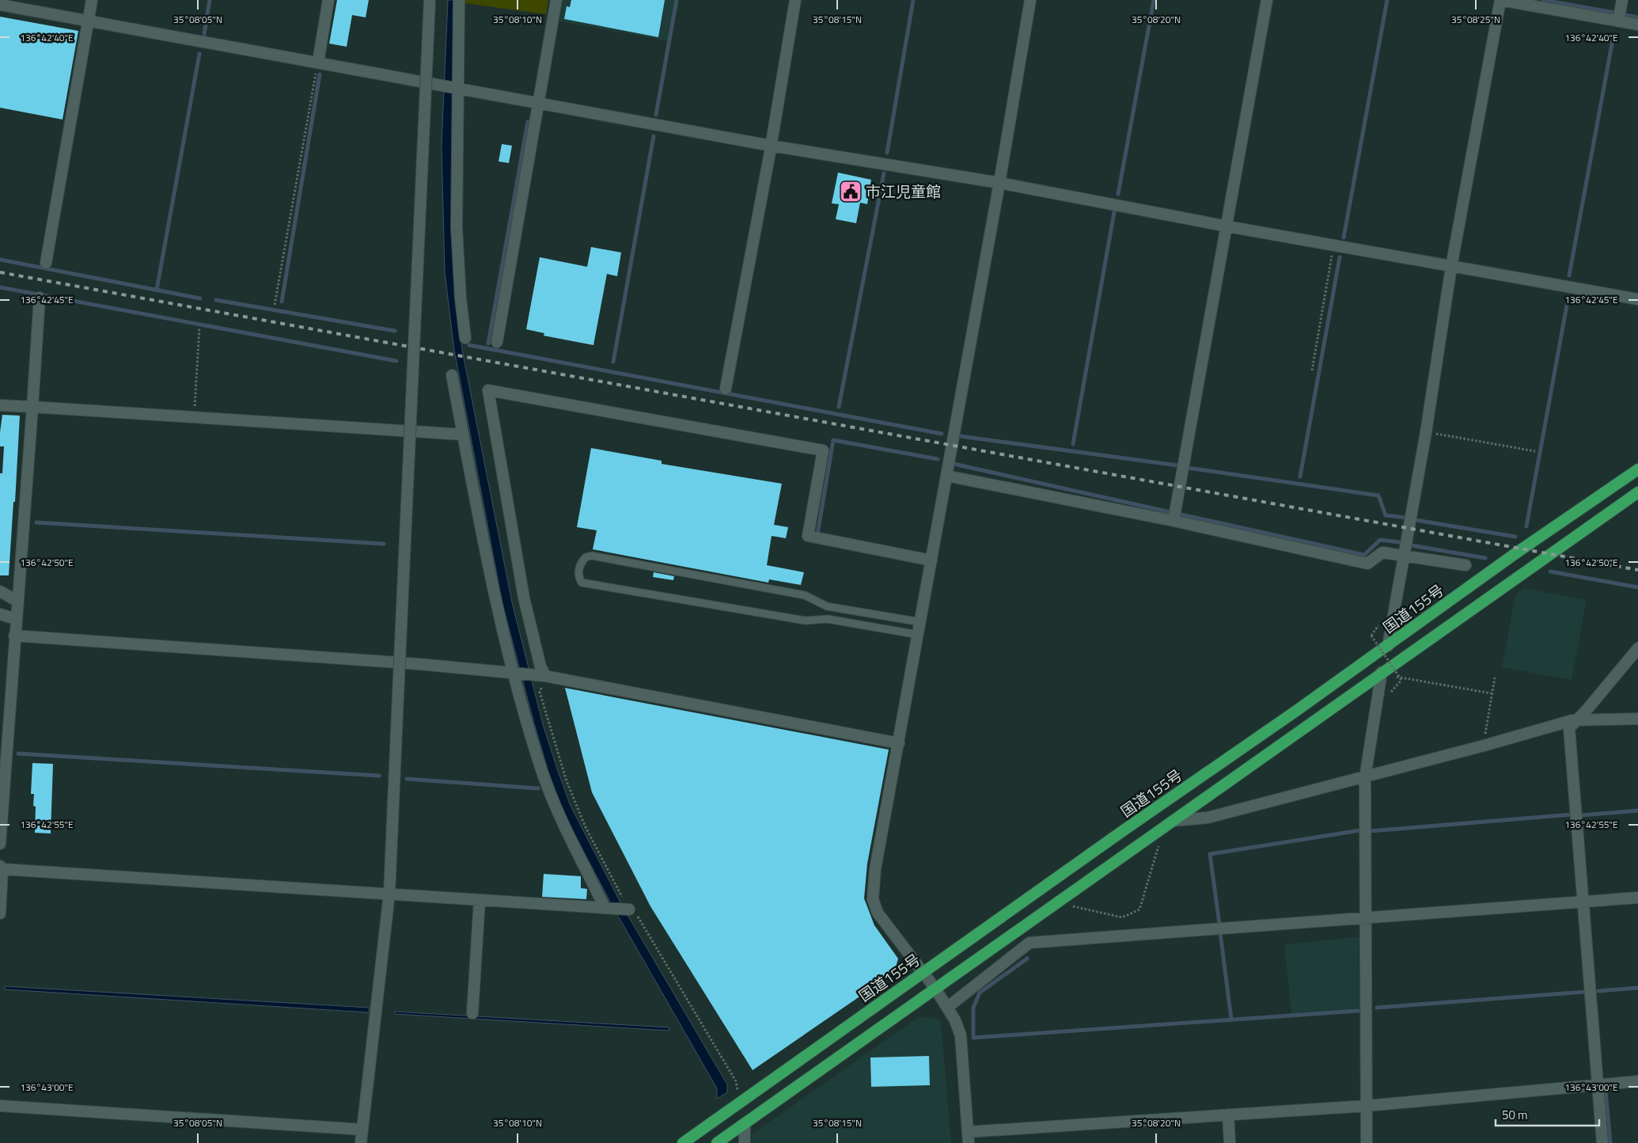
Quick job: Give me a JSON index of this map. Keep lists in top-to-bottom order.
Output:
{
  "streets": {
    "highway": ["国道155号"]
  },
  "places": {
    "public building": ["市江児童館"]
  },
  "scale_bar": "50 m",
  "coordinates": [
    "35°08'05\"N",
    "35°08'10\"N",
    "35°08'15\"N",
    "35°08'20\"N",
    "35°08'25\"N",
    "136°42'40\"E",
    "136°42'45\"E",
    "136°42'50\"E",
    "136°42'55\"E",
    "136°43'00\"E"
  ]
}
